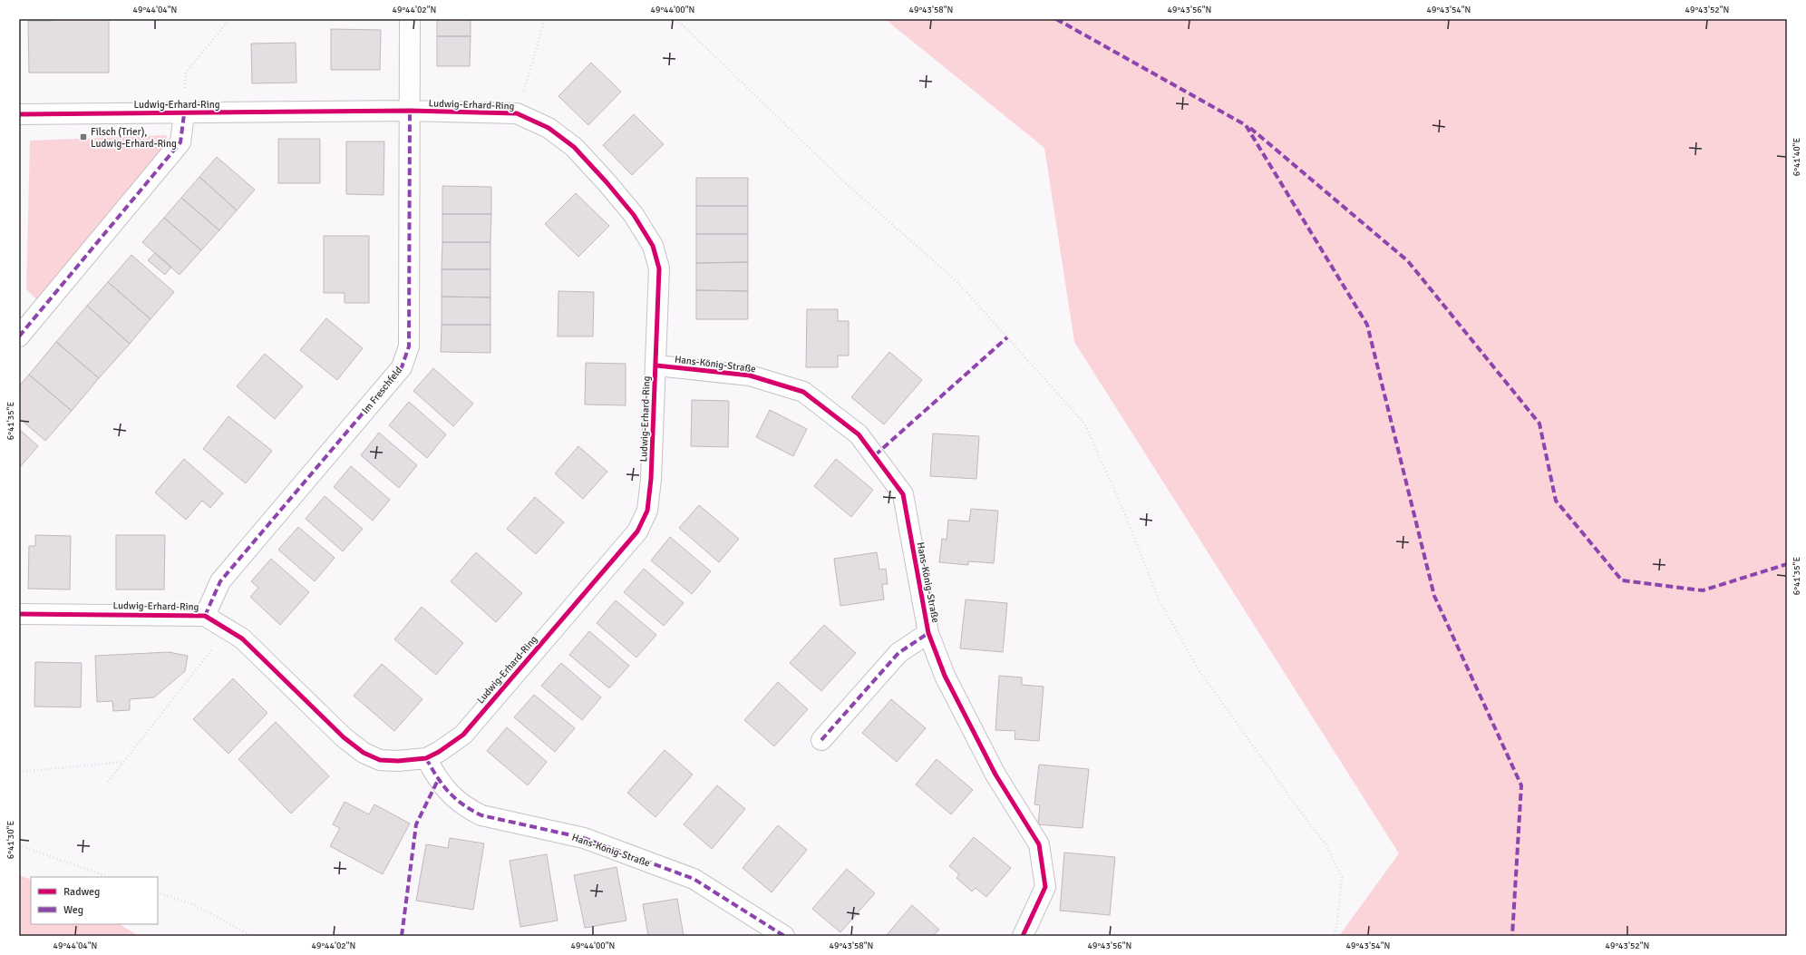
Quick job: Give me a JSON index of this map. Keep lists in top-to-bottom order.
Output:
{
  "streets": {
    "street": ["Ludwig-Erhard-Ring", "Hans-König-Straße", "Im Freschfeld"]
  },
  "crossings": [
    ["Ludwig-Erhard-Ring", "Hans-König-Straße"],
    ["Ludwig-Erhard-Ring", "Im Freschfeld"]
  ],
  "places": {
    "transit": ["Filsch (Trier), Ludwig-Erhard-Ring"]
  },
  "legend": ["Radweg", "Weg"],
  "coordinates": [
    "49°44'04\"N",
    "49°44'02\"N",
    "49°44'00\"N",
    "49°43'58\"N",
    "49°43'56\"N",
    "49°43'54\"N",
    "49°43'52\"N",
    "6°41'40\"E",
    "6°41'35\"E",
    "6°41'30\"E"
  ]
}
